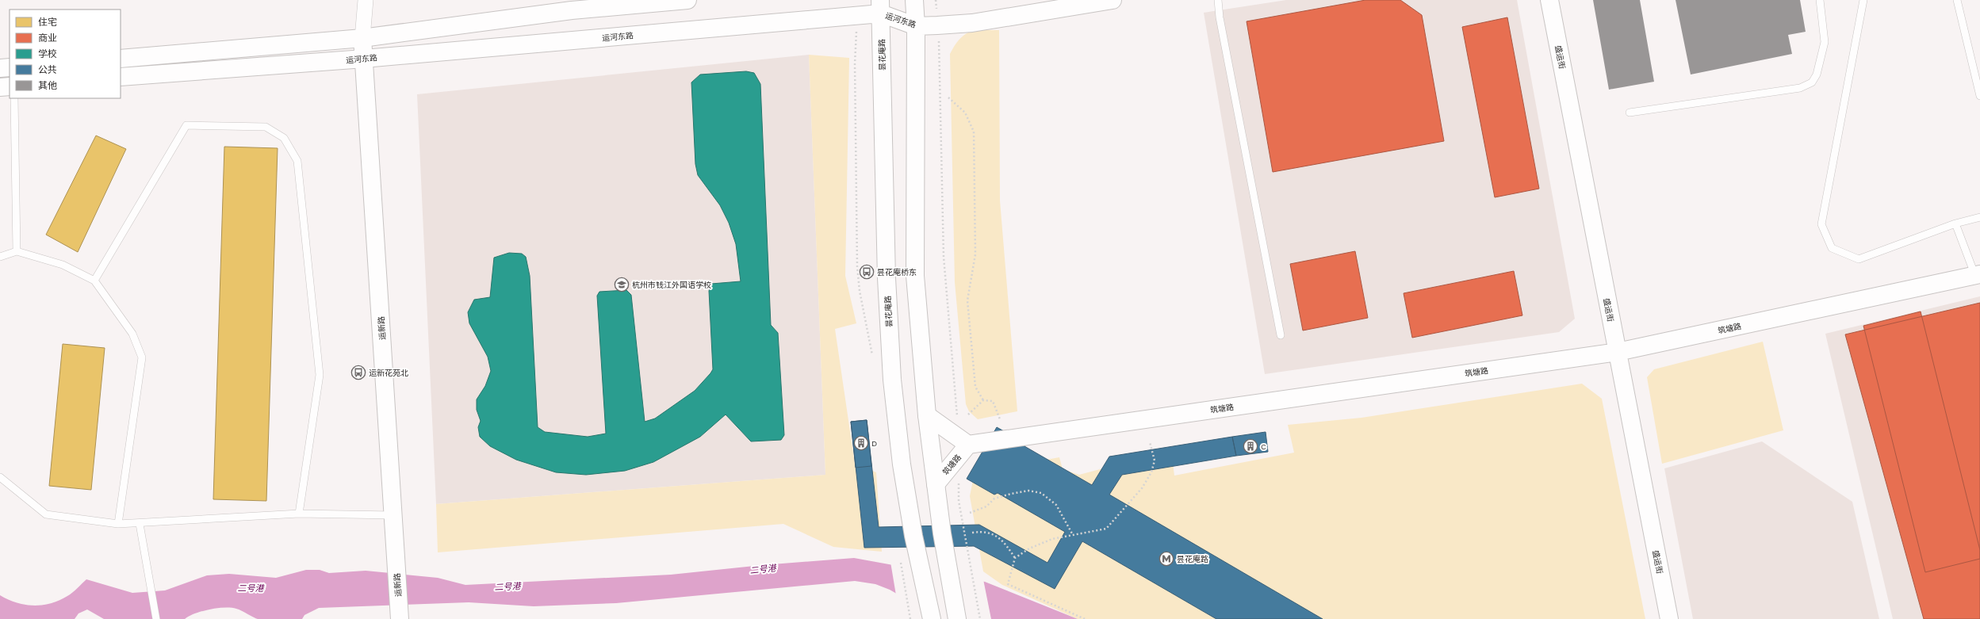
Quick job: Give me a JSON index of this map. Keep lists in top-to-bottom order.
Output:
{
  "streets": {
    "main road": [
      "运河东路",
      "昙花庵路",
      "盛运街",
      "运新路",
      "筑塘路"
    ]
  },
  "crossings": [
    ["运河东路", "昙花庵路"],
    ["运河东路", "运新路"],
    ["盛运街", "筑塘路"]
  ],
  "water": ["二号港"],
  "places": {
    "bus stop": ["昙花庵桥东", "运新花苑北"],
    "school or university": ["杭州市钱江外国语学校"],
    "building": ["D", "C"],
    "metro station": ["昙花庵路"]
  },
  "legend": [
    "住宅",
    "商业",
    "学校",
    "公共",
    "其他"
  ]
}
